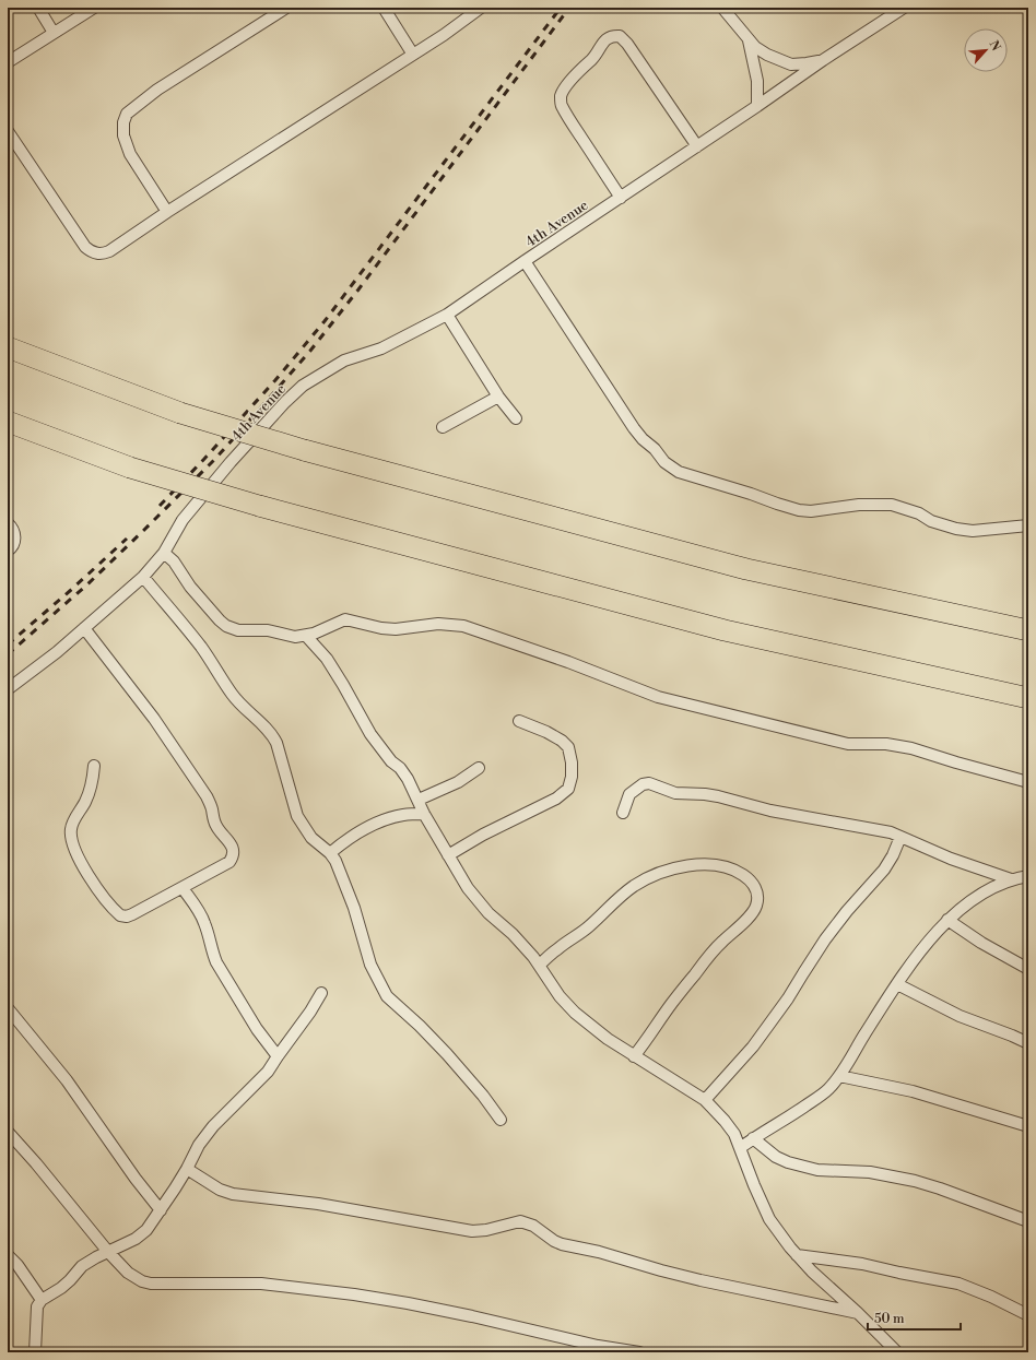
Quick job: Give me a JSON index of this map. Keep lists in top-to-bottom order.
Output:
{
  "streets": {
    "street": ["4th Avenue"]
  },
  "scale_bar": "50 m",
  "north": "top right"
}
